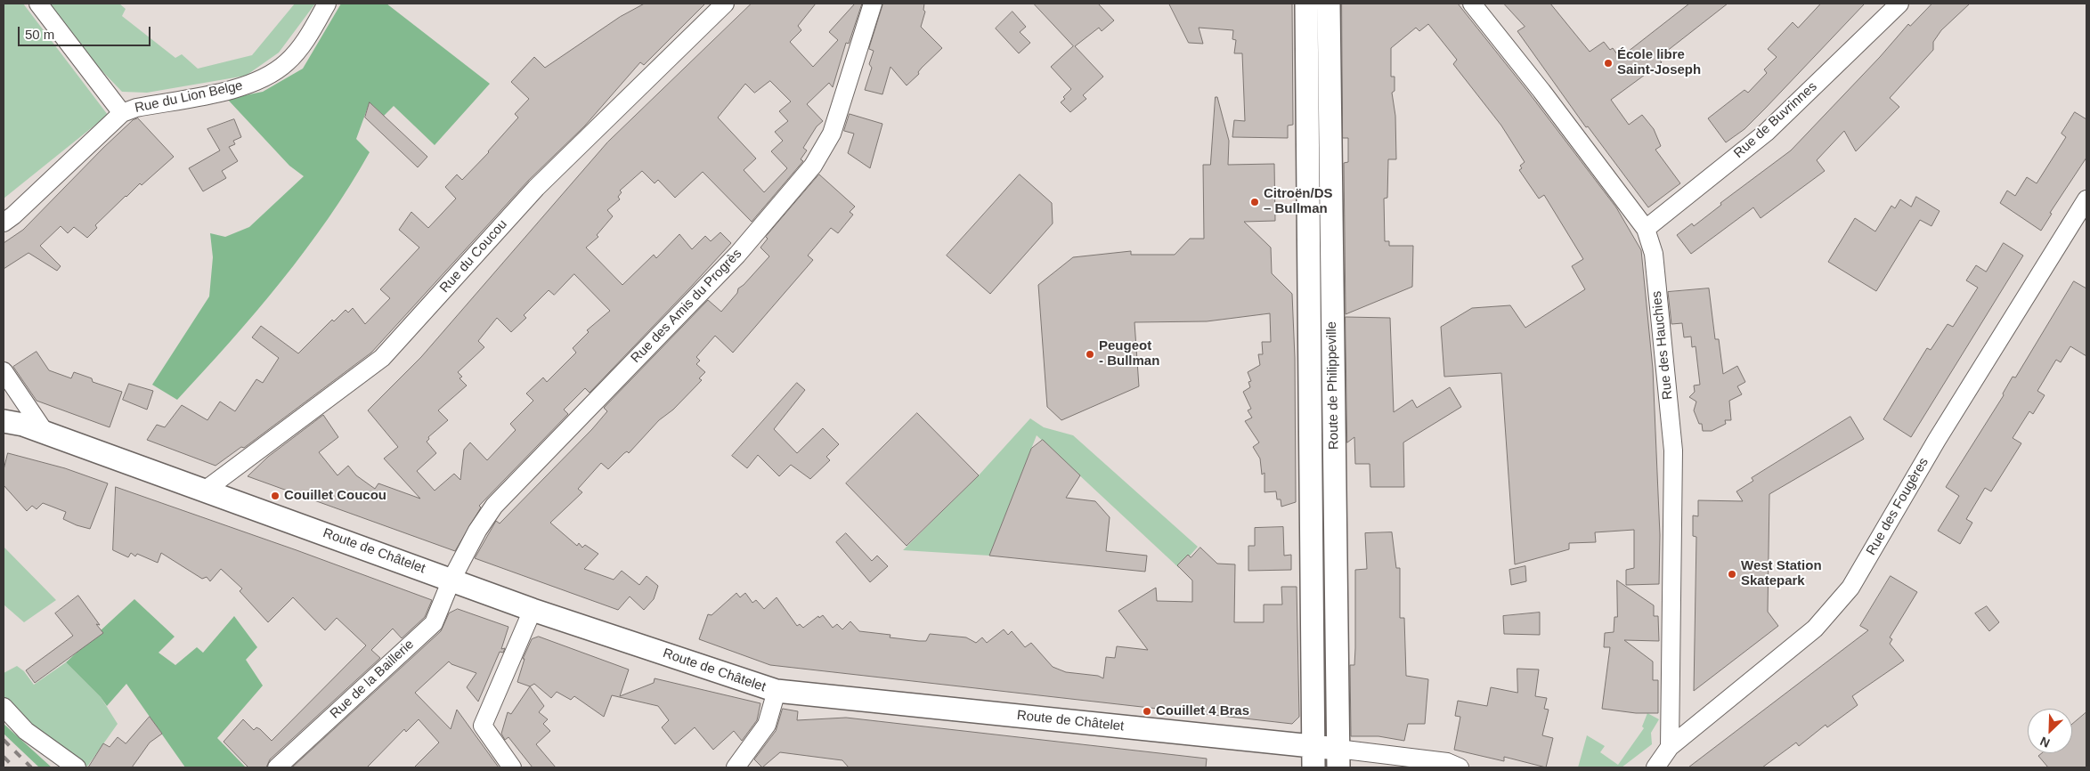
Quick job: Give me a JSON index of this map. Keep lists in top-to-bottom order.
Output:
{
  "streets": {
    "main road": ["Route de Philippeville", "Route de Châtelet"],
    "street": [
      "Rue du Lion Belge",
      "Rue de Buvrinnes",
      "Rue du Coucou",
      "Rue des Amis du Progrès",
      "Rue des Hauchies",
      "Rue des Fougères",
      "Rue de la Baillerie"
    ]
  },
  "crossings": [
    ["Rue de Buvrinnes", "Rue des Hauchies"],
    ["Rue du Coucou", "Route de Châtelet"],
    ["Rue des Amis du Progrès", "Route de Châtelet"],
    ["Rue des Amis du Progrès", "Rue de la Baillerie"],
    ["Rue des Hauchies", "Rue des Fougères"],
    ["Route de Philippeville", "Route de Châtelet"],
    ["Route de Châtelet", "Rue de la Baillerie"]
  ],
  "places": [
    "École libre Saint-Joseph",
    "Citroën/DS – Bullman",
    "Peugeot - Bullman",
    "Couillet Coucou",
    "West Station Skatepark",
    "Couillet 4 Bras"
  ],
  "scale_bar": "50 m",
  "north": "bottom left"
}
